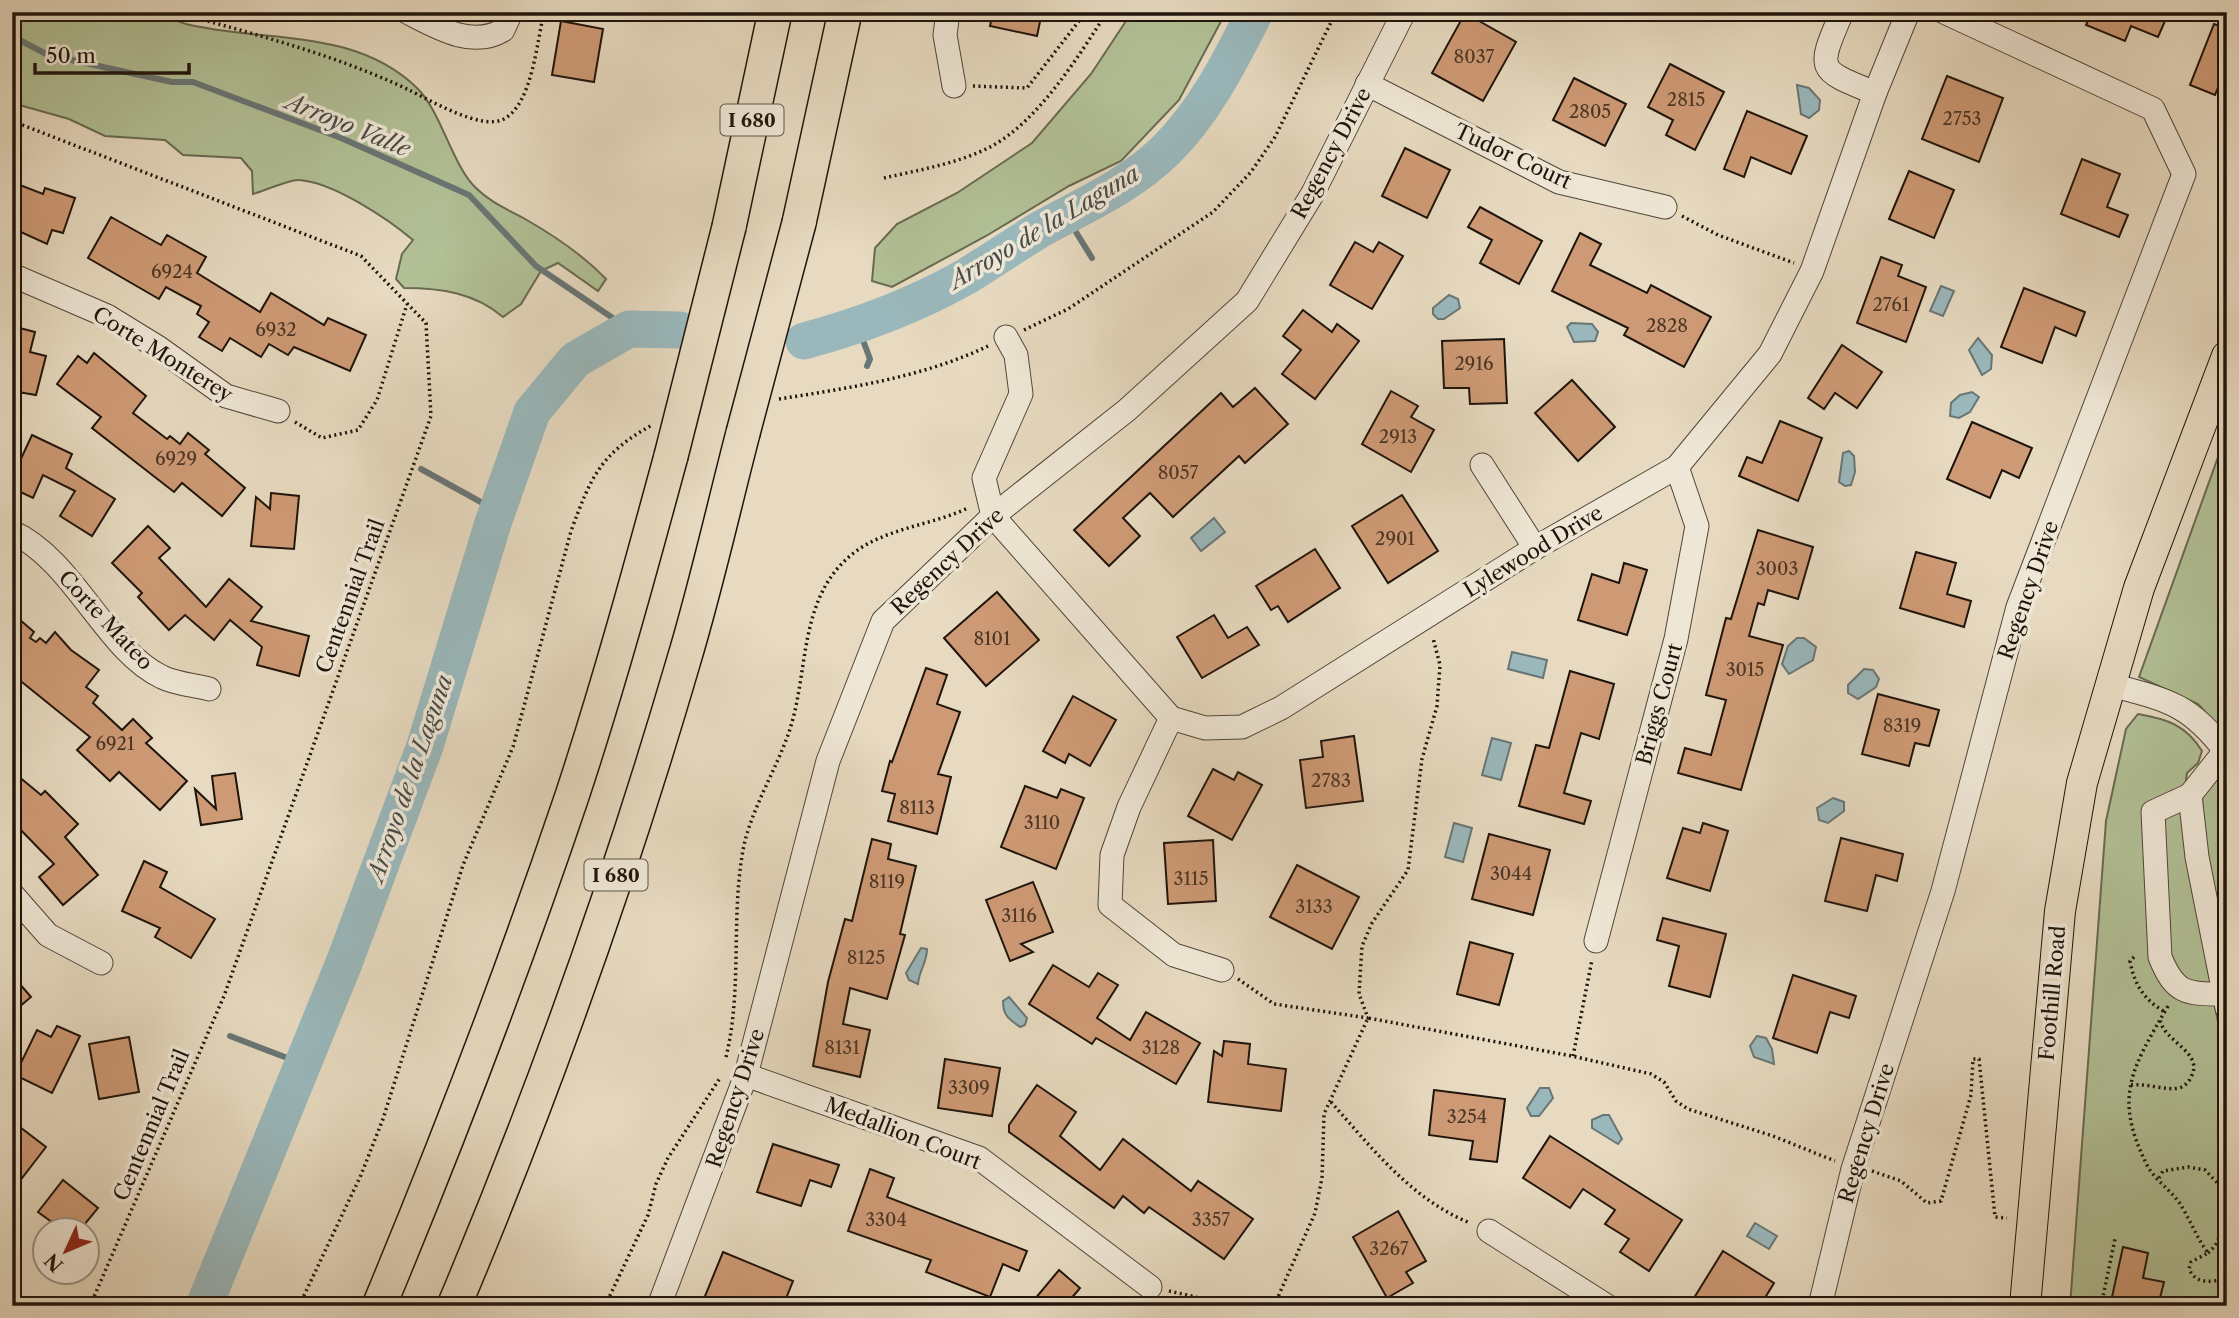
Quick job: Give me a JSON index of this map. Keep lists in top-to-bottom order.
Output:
{
  "streets": {
    "highway": ["I 680"],
    "main road": ["Foothill Road"],
    "street": [
      "Regency Drive",
      "Tudor Court",
      "Corte Monterey",
      "Lylewood Drive",
      "Corte Mateo",
      "Briggs Court",
      "Medallion Court"
    ],
    "path": ["Centennial Trail"]
  },
  "crossings": [
    ["Regency Drive", "Tudor Court"],
    ["Regency Drive", "Medallion Court"],
    ["Lylewood Drive", "Briggs Court"]
  ],
  "water": ["Arroyo Valle", "Arroyo de la Laguna"],
  "house_numbers": [
    "8037",
    "2815",
    "2805",
    "2753",
    "6924",
    "2761",
    "2828",
    "6932",
    "2916",
    "2913",
    "6929",
    "8057",
    "2901",
    "3003",
    "8101",
    "3015",
    "8319",
    "6921",
    "2783",
    "8113",
    "3110",
    "3044",
    "3115",
    "8119",
    "3133",
    "3116",
    "8125",
    "8131",
    "3128",
    "3309",
    "3254",
    "3304",
    "3357",
    "3267"
  ],
  "scale_bar": "50 m",
  "north": "bottom left"
}
